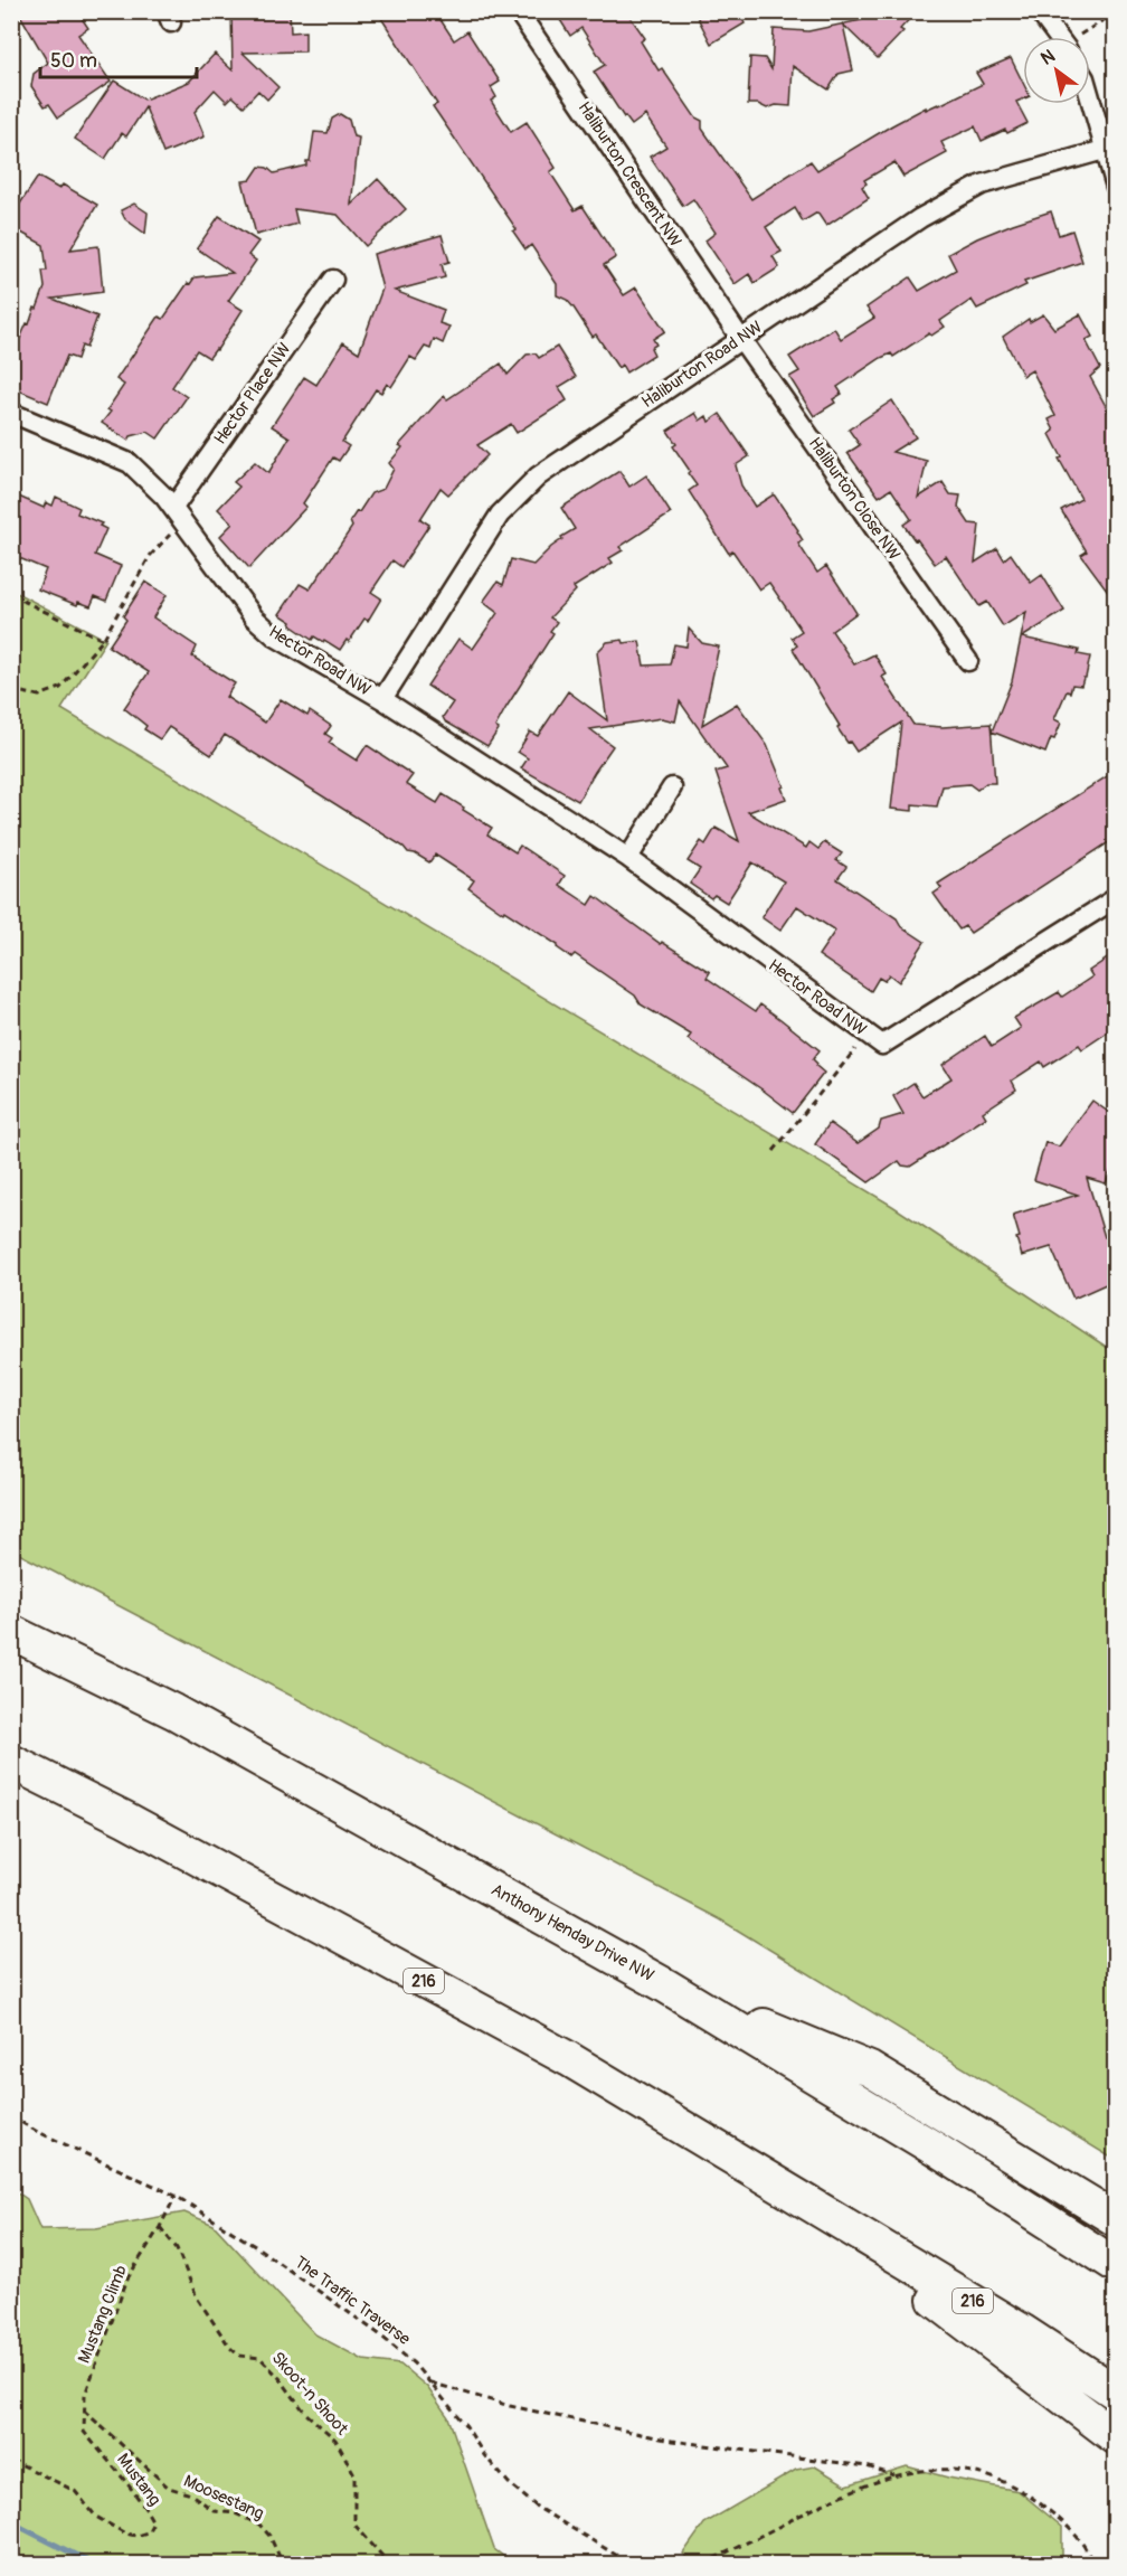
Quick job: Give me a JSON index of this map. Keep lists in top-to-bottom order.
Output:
{
  "streets": {
    "highway": ["Anthony Henday Drive NW", "216"],
    "street": [
      "Haliburton Crescent NW",
      "Haliburton Road NW",
      "Hector Place NW",
      "Haliburton Close NW",
      "Hector Road NW"
    ],
    "path": [
      "The Traffic Traverse",
      "Mustang Climb",
      "Skoot-n Shoot",
      "Mustang",
      "Moosestang"
    ]
  },
  "crossings": [
    ["Haliburton Crescent NW", "Haliburton Road NW"],
    ["Haliburton Crescent NW", "Haliburton Close NW"],
    ["Haliburton Road NW", "Haliburton Close NW"],
    ["Haliburton Road NW", "Hector Road NW"],
    ["Hector Place NW", "Hector Road NW"],
    ["The Traffic Traverse", "Mustang Climb"],
    ["Mustang Climb", "Skoot-n Shoot"],
    ["Mustang Climb", "Mustang"],
    ["Mustang Climb", "Moosestang"],
    ["Mustang", "Moosestang"]
  ],
  "scale_bar": "50 m",
  "north": "top left"
}
